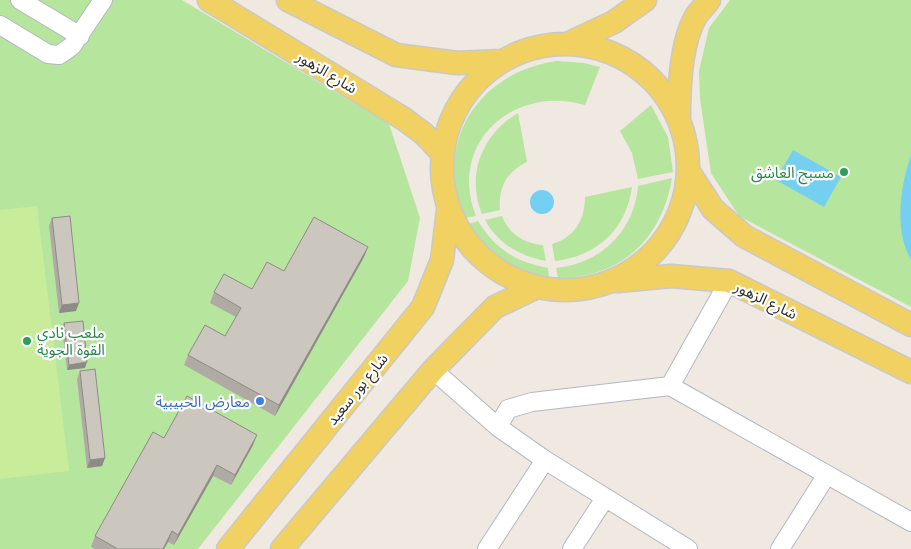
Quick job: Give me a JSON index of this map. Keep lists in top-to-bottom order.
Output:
{
  "streets": {
    "main road": ["شارع الزهور", "شارع بور سعيد"]
  },
  "places": ["مسبح العاشق", "ملعب نادي القوة الجوية", "معارض الحبيبية"]
}
